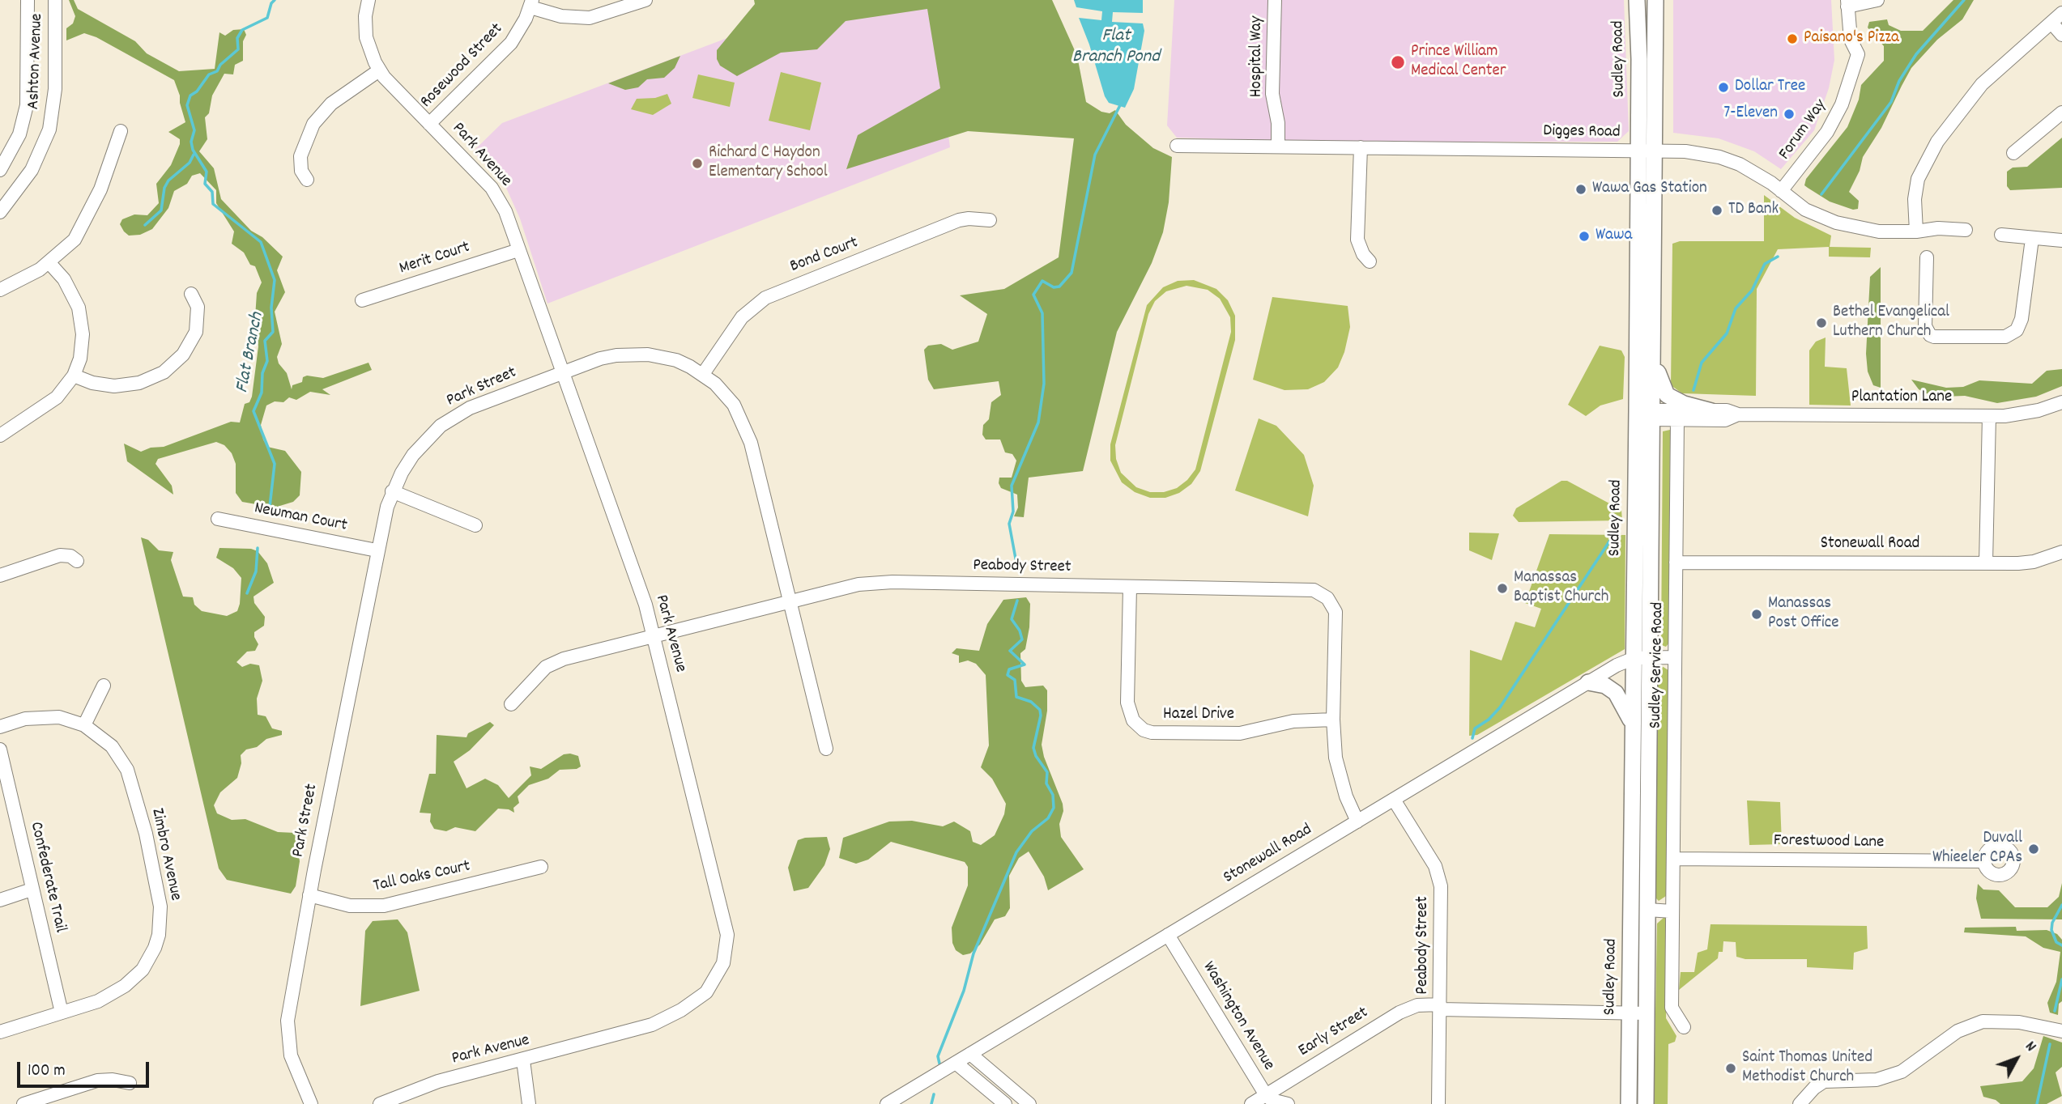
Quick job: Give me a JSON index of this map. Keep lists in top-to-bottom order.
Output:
{
  "streets": {
    "main road": ["Sudley Road"],
    "street": [
      "Hospital Way",
      "Ashton Avenue",
      "Rosewood Street",
      "Forum Way",
      "Digges Road",
      "Park Avenue",
      "Bond Court",
      "Merit Court",
      "Park Street",
      "Plantation Lane",
      "Newman Court",
      "Stonewall Road",
      "Peabody Street",
      "Sudley Service Road",
      "Hazel Drive",
      "Forestwood Lane",
      "Zimbro Avenue",
      "Confederate Trail",
      "Tall Oaks Court",
      "Washington Avenue",
      "Early Street"
    ]
  },
  "crossings": [
    ["Hospital Way", "Digges Road"],
    ["Sudley Road", "Digges Road"],
    ["Sudley Road", "Plantation Lane"],
    ["Sudley Road", "Stonewall Road"],
    ["Sudley Road", "Early Street"],
    ["Rosewood Street", "Park Avenue"],
    ["Forum Way", "Digges Road"],
    ["Park Avenue", "Merit Court"],
    ["Park Avenue", "Park Street"],
    ["Park Avenue", "Peabody Street"],
    ["Bond Court", "Park Street"],
    ["Park Street", "Newman Court"],
    ["Park Street", "Peabody Street"],
    ["Park Street", "Tall Oaks Court"],
    ["Plantation Lane", "Sudley Service Road"],
    ["Stonewall Road", "Peabody Street"],
    ["Stonewall Road", "Sudley Service Road"],
    ["Stonewall Road", "Washington Avenue"],
    ["Peabody Street", "Hazel Drive"],
    ["Peabody Street", "Early Street"],
    ["Sudley Service Road", "Forestwood Lane"],
    ["Zimbro Avenue", "Confederate Trail"],
    ["Washington Avenue", "Early Street"]
  ],
  "water": ["Flat Branch Pond", "Flat Branch"],
  "places": [
    "Paisano's Pizza",
    "Prince William Medical Center",
    "Dollar Tree",
    "7-Eleven",
    "Richard C Haydon Elementary School",
    "Wawa Gas Station",
    "TD Bank",
    "Wawa",
    "Bethel Evangelical Luthern Church",
    "Manassas Baptist Church",
    "Manassas Post Office",
    "Duvall Whieeler CPAs",
    "Saint Thomas United Methodist Church"
  ],
  "scale_bar": "100 m",
  "north": "top right"
}
